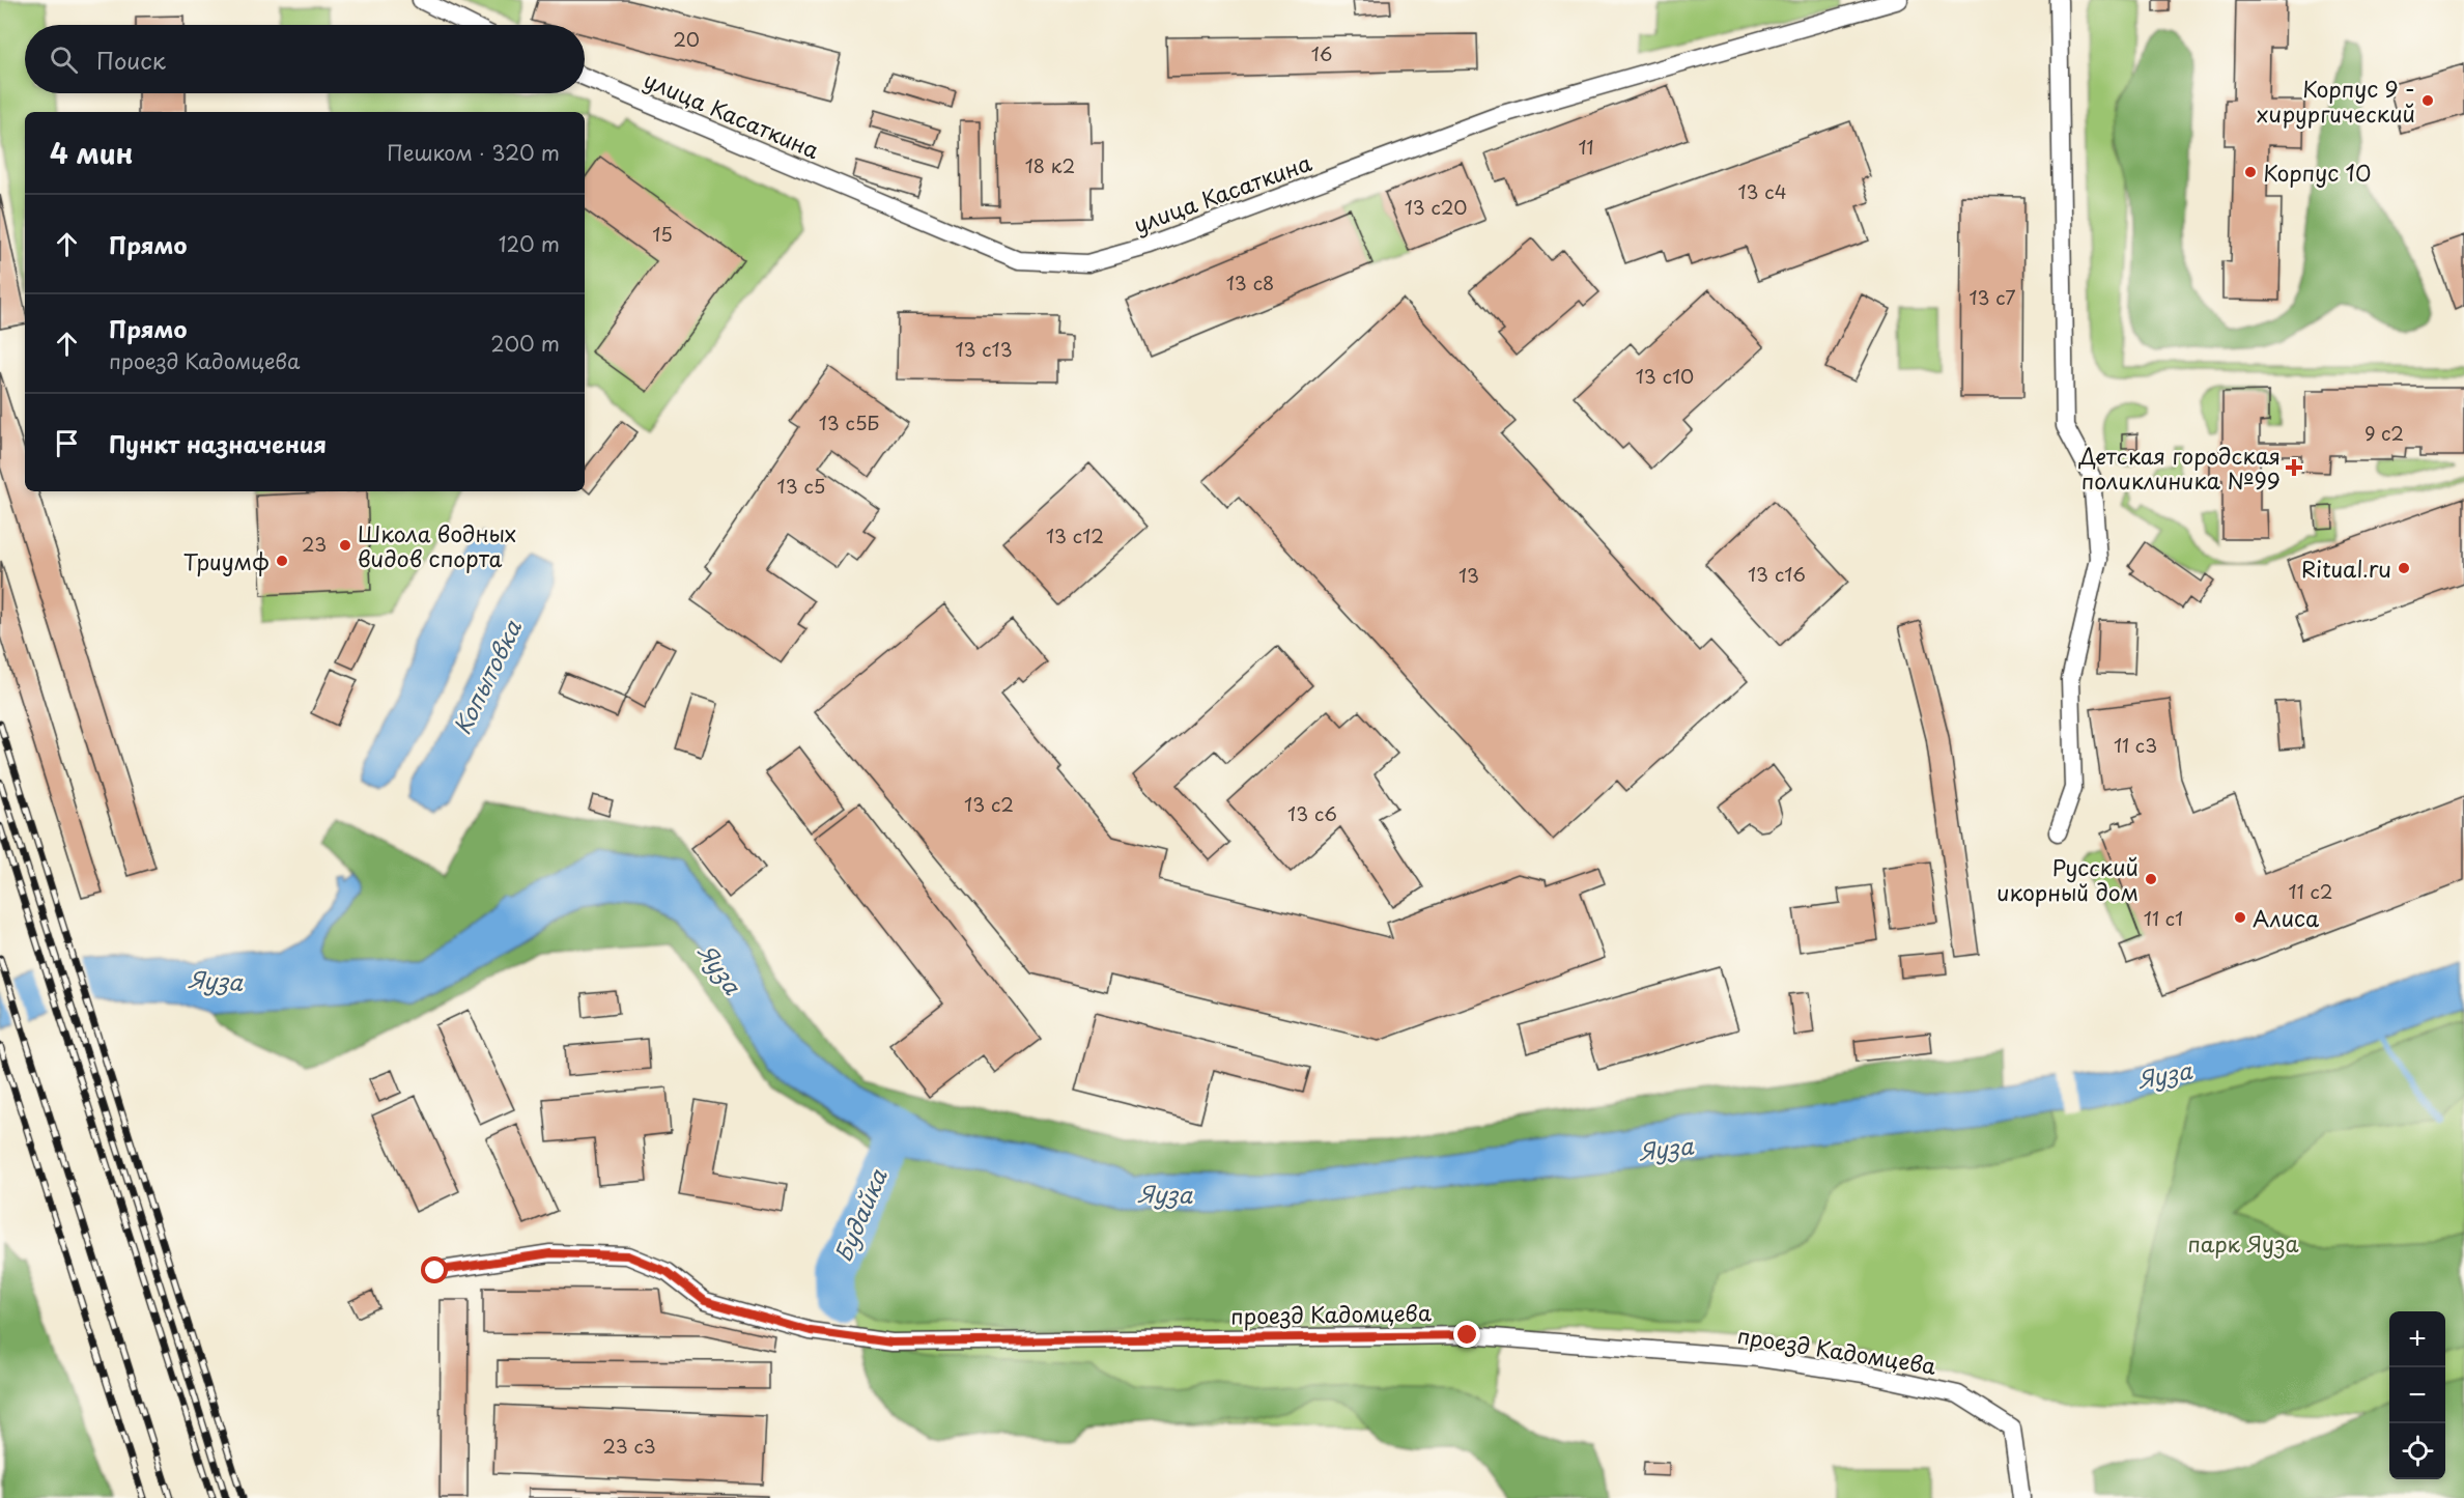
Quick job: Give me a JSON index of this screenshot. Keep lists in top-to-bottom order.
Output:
{
  "streets": {
    "street": ["улица Касаткина", "проезд Кадомцева"]
  },
  "water": ["Копытовка", "Яуза", "Будайка"],
  "parks": ["парк Яуза"],
  "places": {
    "other": [
      "Корпус 9 - хирургический",
      "Корпус 10",
      "Школа водных видов спорта",
      "Триумф",
      "Ritual.ru",
      "Русский икорный дом",
      "Алиса"
    ],
    "health": ["Детская городская поликлиника №99"]
  },
  "house_numbers": [
    "20",
    "16",
    "11",
    "18 к2",
    "13 с4",
    "13 с20",
    "15",
    "13 с8",
    "13 с7",
    "13 с13",
    "13 с10",
    "13 с5Б",
    "9 с2",
    "13 с5",
    "13 с12",
    "23",
    "13 с16",
    "13",
    "11 с3",
    "13 с2",
    "13 с6",
    "11 с2",
    "11 с1",
    "23 с3"
  ],
  "page": {
    "search": "Поиск",
    "heading": ["4 мин", "Пешком · 320 m"],
    "list": [
      ["Прямо", "120 m"],
      ["Прямо", "проезд Кадомцева", "200 m"],
      "Пункт назначения"
    ],
    "map_buttons": ["+", "−"]
  }
}
